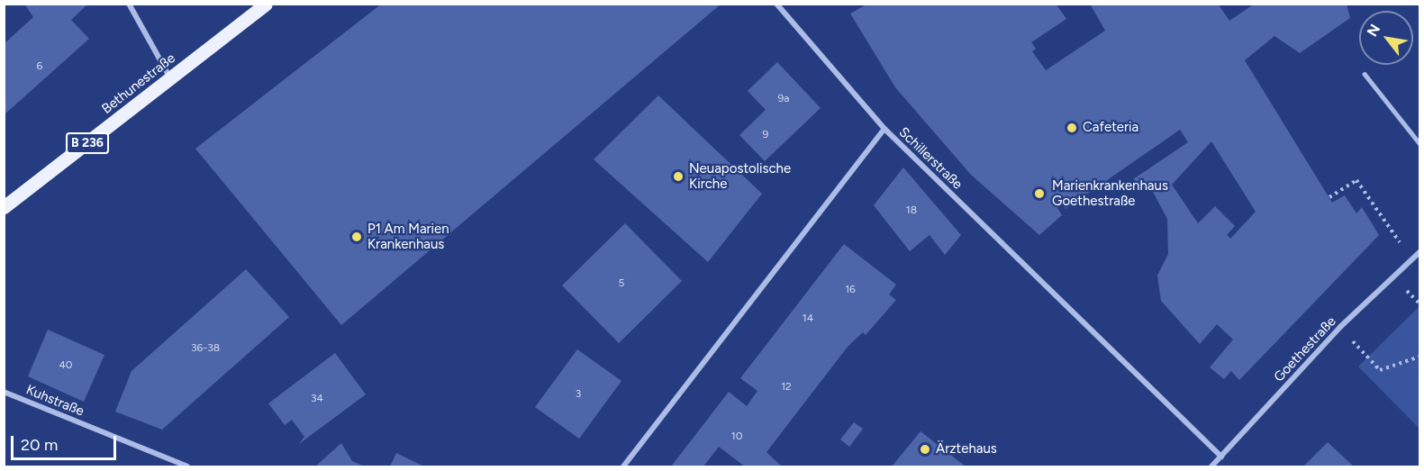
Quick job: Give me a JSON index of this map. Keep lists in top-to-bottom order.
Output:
{
  "streets": {
    "main road": ["Bethunestraße", "B 236"],
    "street": ["Schillerstraße", "Goethestraße", "Kuhstraße"]
  },
  "crossings": [
    ["Schillerstraße", "Goethestraße"]
  ],
  "places": [
    "Cafeteria",
    "Neuapostolische Kirche",
    "Marienkrankenhaus Goethestraße",
    "P1 Am Marien Krankenhaus",
    "Ärztehaus"
  ],
  "house_numbers": [
    "6",
    "9a",
    "9",
    "18",
    "5",
    "16",
    "14",
    "36-38",
    "40",
    "12",
    "3",
    "34",
    "10"
  ],
  "scale_bar": "20 m",
  "north": "top left"
}
